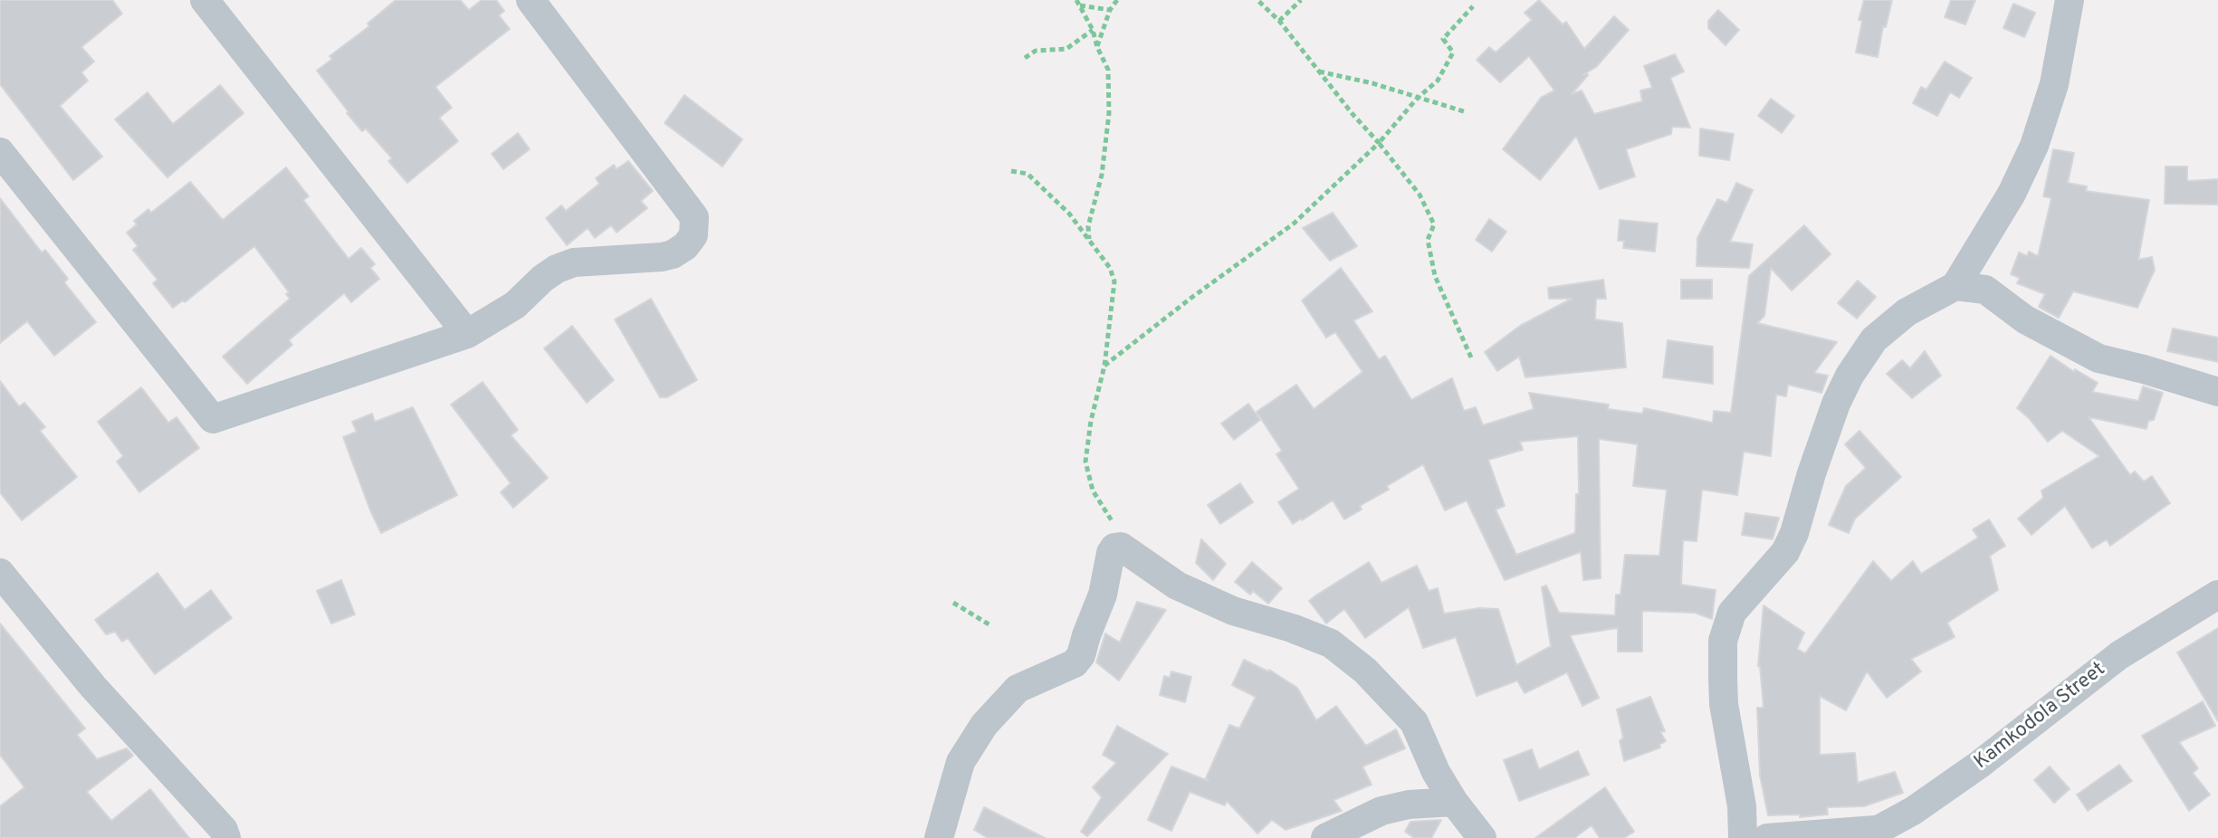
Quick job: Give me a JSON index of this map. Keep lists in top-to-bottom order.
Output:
{
  "streets": {
    "street": ["Kamkodola Street"]
  }
}
